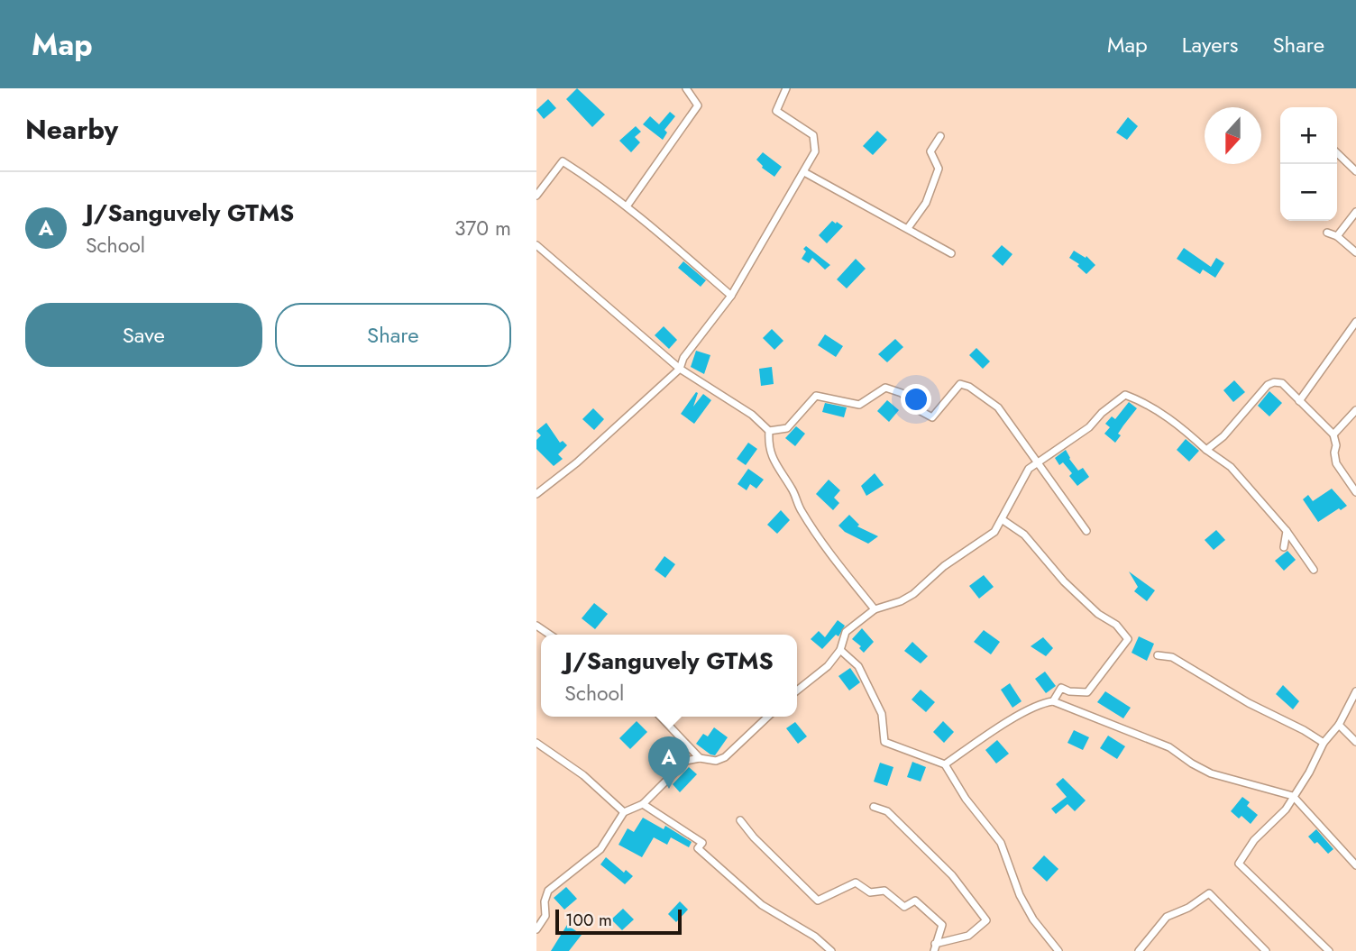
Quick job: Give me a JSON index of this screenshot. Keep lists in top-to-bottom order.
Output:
{
  "scale_bar": "100 m",
  "north": "bottom",
  "page": {
    "header": "Map",
    "nav": ["Map", "Layers", "Share"],
    "heading": "Nearby",
    "map_buttons": ["+", "−"],
    "list": [
      {
        "mark": "A",
        "name": "J/Sanguvely GTMS",
        "note": "School",
        "value": "370 m"
      }
    ],
    "buttons": ["Save", "Share"],
    "popup": ["J/Sanguvely GTMS", "School"],
    "pins": "A",
    "scale": "100 m"
  }
}
